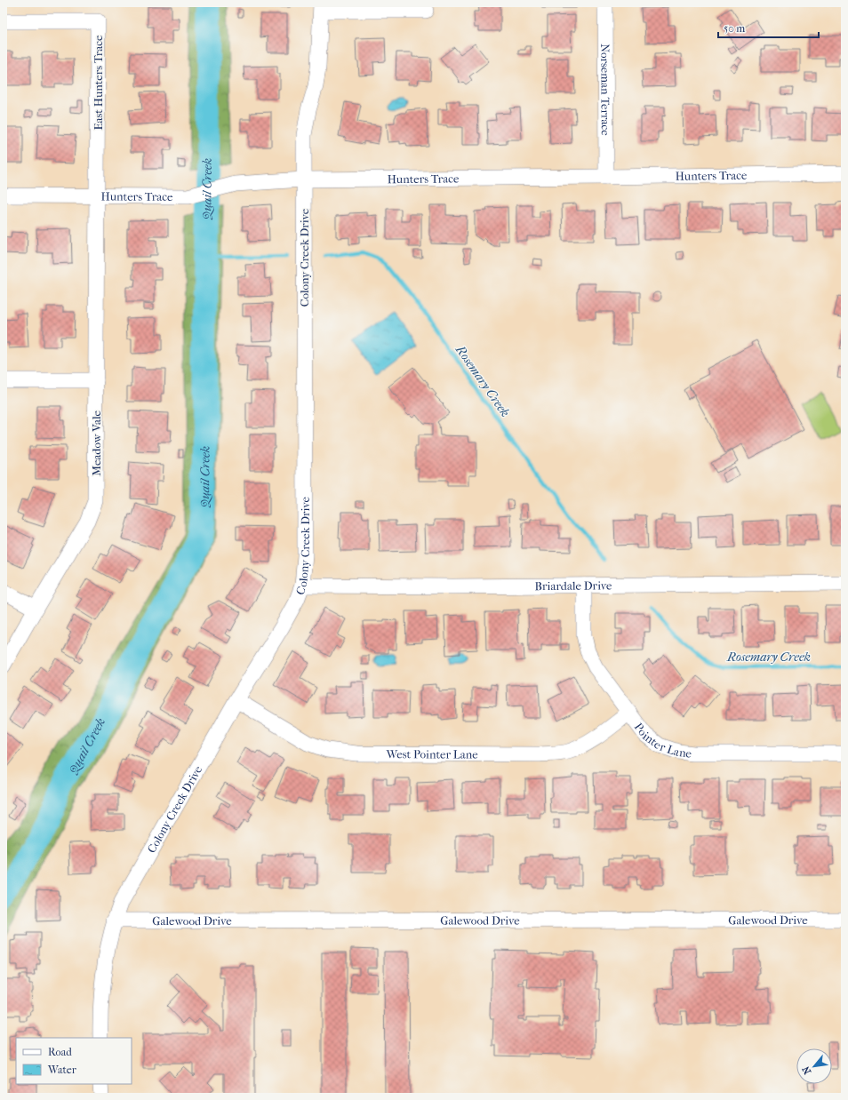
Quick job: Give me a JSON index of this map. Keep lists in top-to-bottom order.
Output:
{
  "streets": {
    "street": [
      "East Hunters Trace",
      "Norseman Terrace",
      "Hunters Trace",
      "Colony Creek Drive",
      "Meadow Vale",
      "Briardale Drive",
      "Pointer Lane",
      "West Pointer Lane",
      "Galewood Drive"
    ]
  },
  "crossings": [
    ["East Hunters Trace", "Hunters Trace"],
    ["East Hunters Trace", "Meadow Vale"],
    ["Norseman Terrace", "Hunters Trace"],
    ["Hunters Trace", "Colony Creek Drive"],
    ["Hunters Trace", "Meadow Vale"],
    ["Colony Creek Drive", "Briardale Drive"],
    ["Colony Creek Drive", "West Pointer Lane"],
    ["Colony Creek Drive", "Galewood Drive"],
    ["Briardale Drive", "Pointer Lane"],
    ["Pointer Lane", "West Pointer Lane"]
  ],
  "water": ["Quail Creek", "Rosemary Creek"],
  "legend": ["Road", "Water"],
  "scale_bar": "50 m",
  "north": "bottom left"
}
